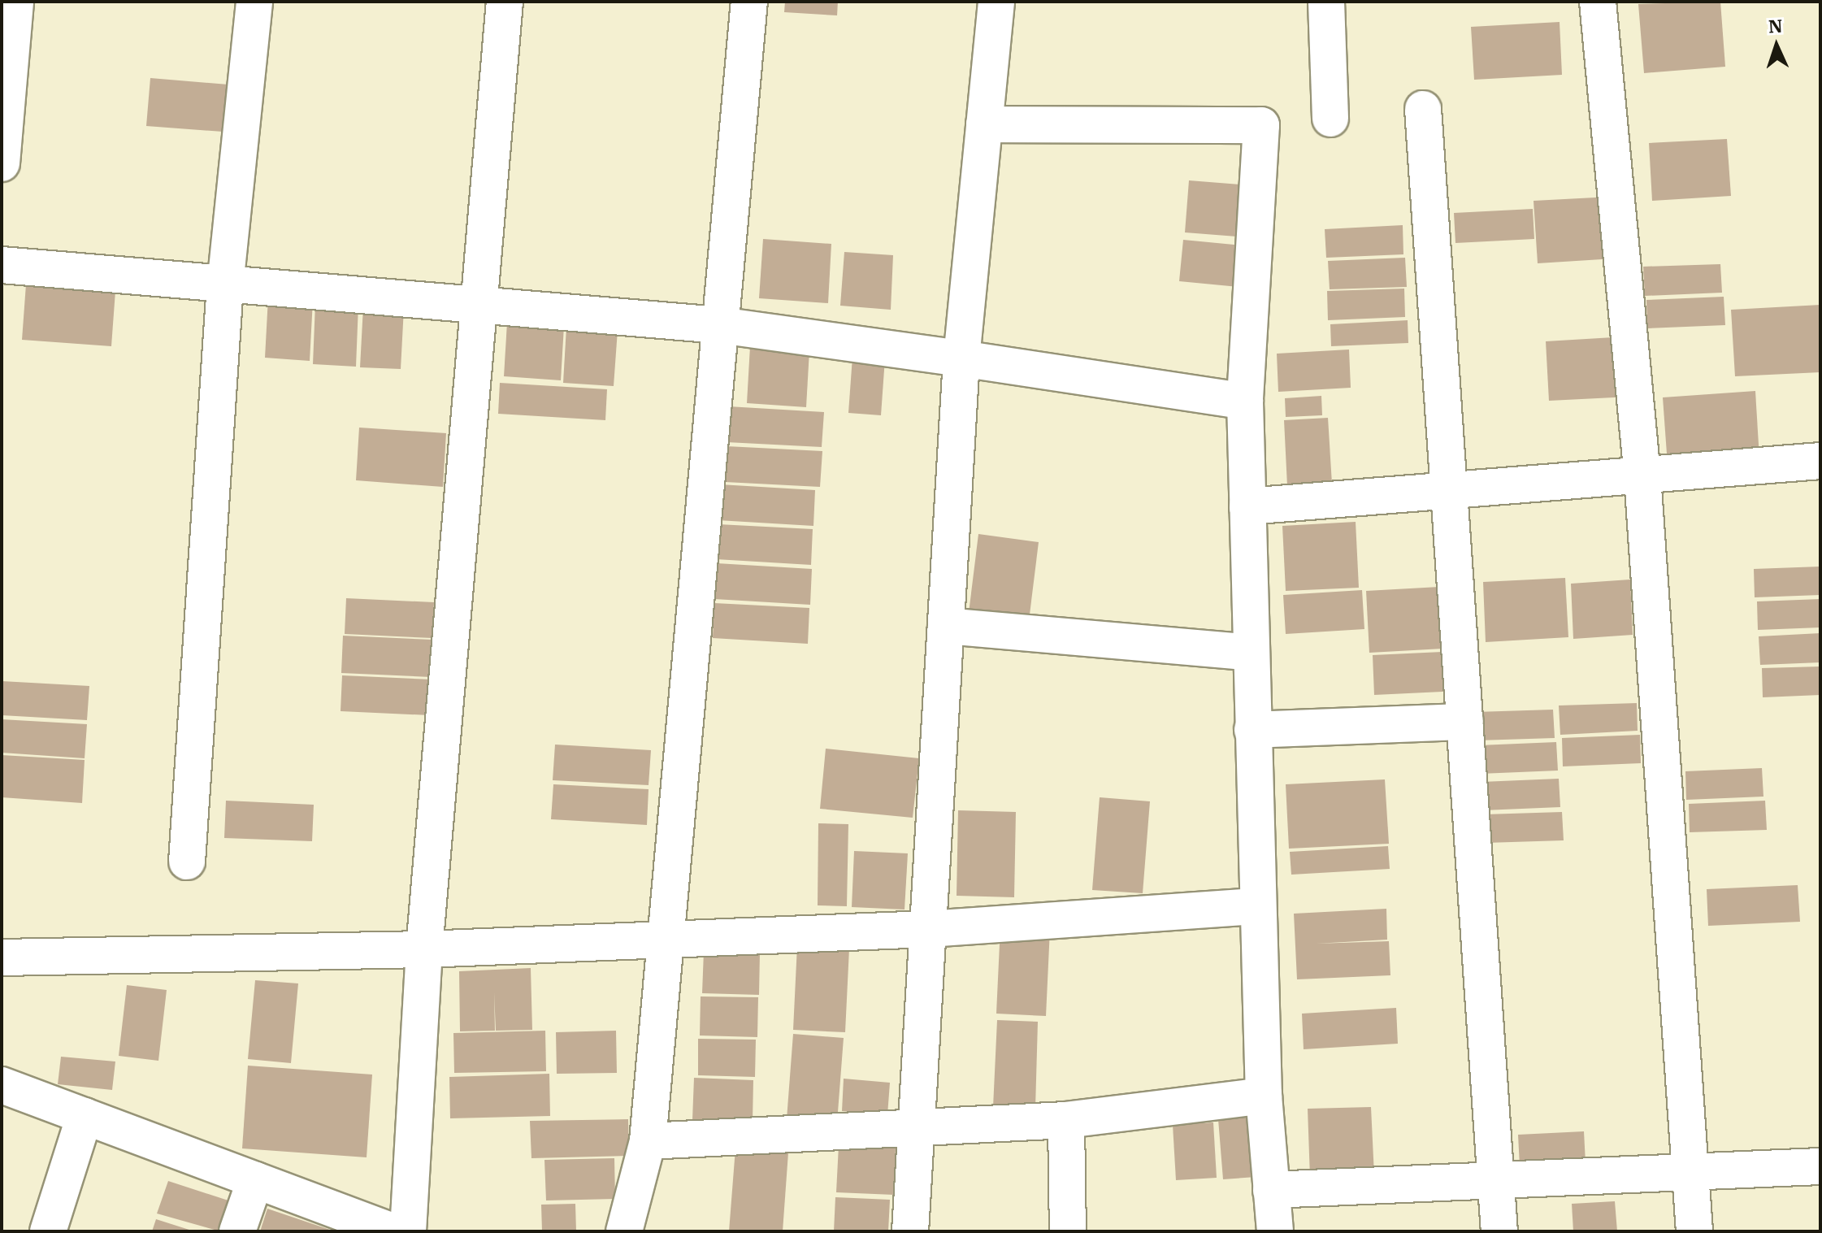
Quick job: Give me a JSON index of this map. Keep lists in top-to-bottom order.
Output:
{
  "north": "top"
}
